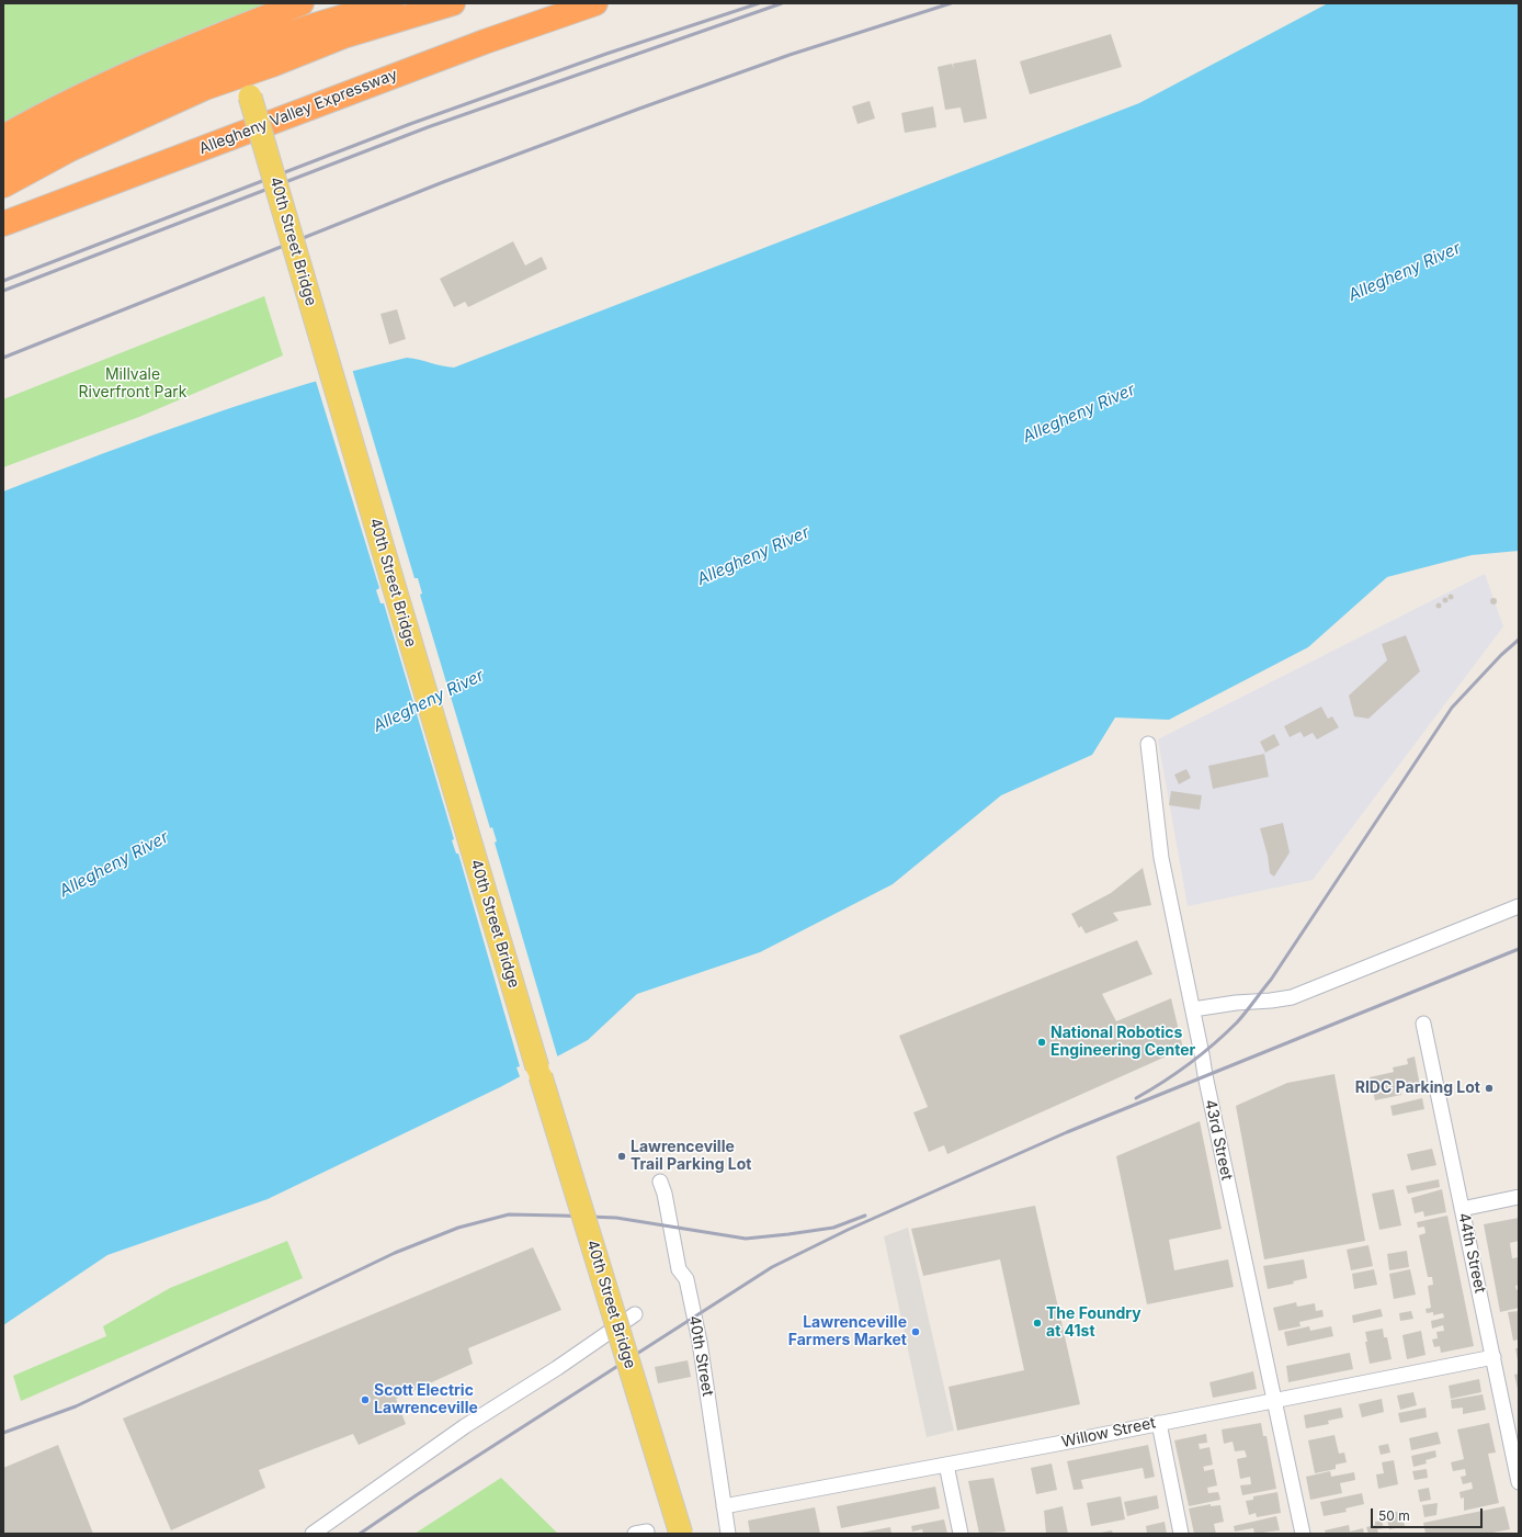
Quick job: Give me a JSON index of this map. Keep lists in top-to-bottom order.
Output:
{
  "streets": {
    "highway": ["Allegheny Valley Expressway"],
    "main road": ["40th Street Bridge"],
    "street": [
      "43rd Street",
      "44th Street",
      "40th Street",
      "Willow Street"
    ]
  },
  "crossings": [
    ["43rd Street", "Willow Street"],
    ["44th Street", "Willow Street"],
    ["40th Street", "Willow Street"]
  ],
  "water": ["Allegheny River"],
  "parks": ["Millvale Riverfront Park"],
  "places": [
    "National Robotics Engineering Center",
    "RIDC Parking Lot",
    "Lawrenceville Trail Parking Lot",
    "The Foundry at 41st",
    "Lawrenceville Farmers Market",
    "Scott Electric Lawrenceville"
  ],
  "scale_bar": "50 m"
}
